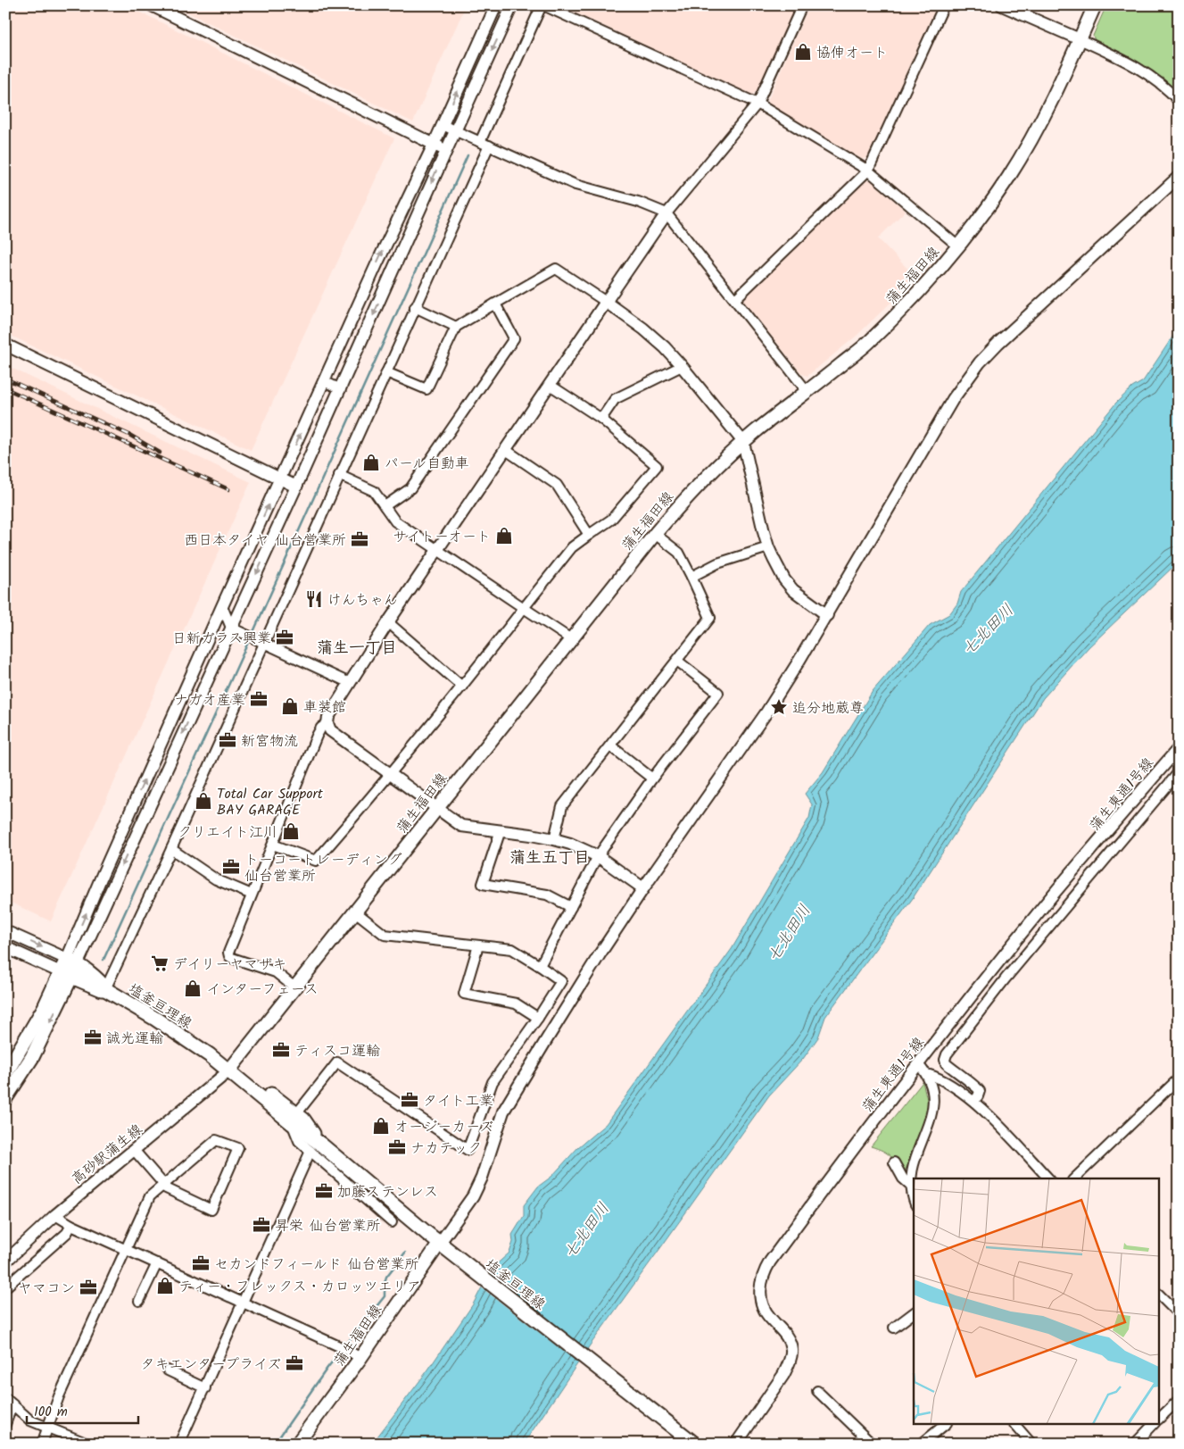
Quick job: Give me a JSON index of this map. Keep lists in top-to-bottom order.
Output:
{
  "streets": {
    "main road": ["蒲生福田線", "塩釜亘理線"],
    "street": ["蒲生東通1号線", "高砂駅蒲生線"]
  },
  "crossings": [
    ["蒲生福田線", "塩釜亘理線"],
    ["蒲生福田線", "高砂駅蒲生線"],
    ["塩釜亘理線", "高砂駅蒲生線"]
  ],
  "districts": ["蒲生一丁目", "蒲生五丁目"],
  "water": ["七北田川"],
  "places": {
    "shop": [
      "協伸オート",
      "パール自動車",
      "サイトーオート",
      "車装館",
      "Total Car Support BAY GARAGE",
      "クリエイト江川",
      "インターフェース",
      "オージーカーズ",
      "ティー・フレックス・カロッツエリア"
    ],
    "office": [
      "西日本タイヤ 仙台営業所",
      "日新ガラス興業",
      "ナガオ産業",
      "新宮物流",
      "トーコートレーディング 仙台営業所",
      "誠光運輸",
      "ティスコ運輸",
      "タイト工業",
      "ナカテック",
      "加藤ステンレス",
      "昇栄 仙台営業所",
      "セカンドフィールド 仙台営業所",
      "ヤマコン",
      "タキエンタープライズ"
    ],
    "restaurant": ["けんちゃん"],
    "place": ["追分地蔵尊"],
    "supermarket": ["デイリーヤマザキ"]
  },
  "scale_bar": "100 m"
}
